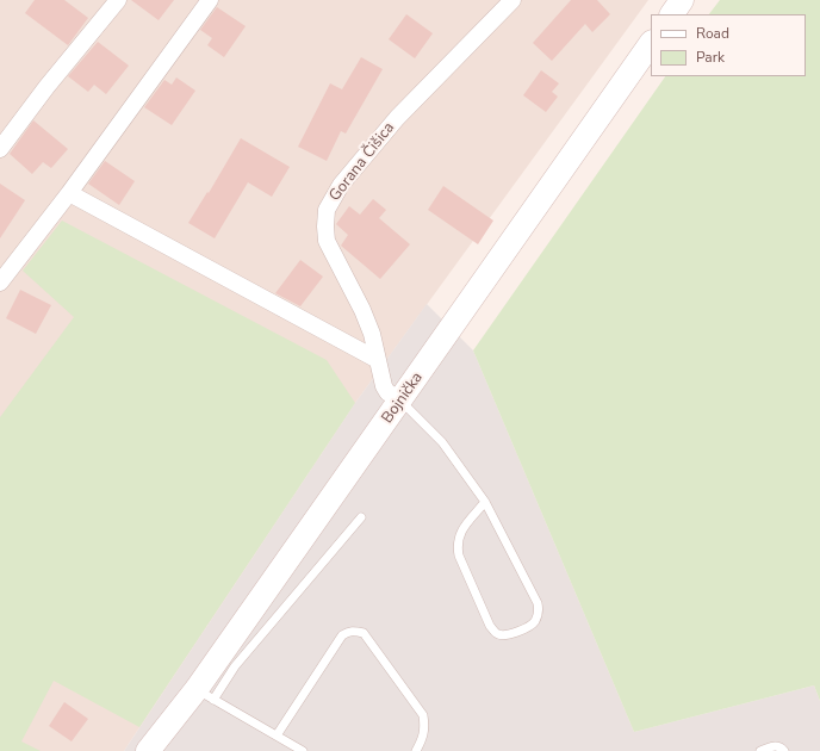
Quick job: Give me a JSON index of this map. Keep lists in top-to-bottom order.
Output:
{
  "streets": {
    "main road": ["Bojnička"],
    "street": ["Gorana Čišica"]
  },
  "crossings": [
    ["Gorana Čišica", "Bojnička"]
  ],
  "legend": ["Road", "Park"]
}
